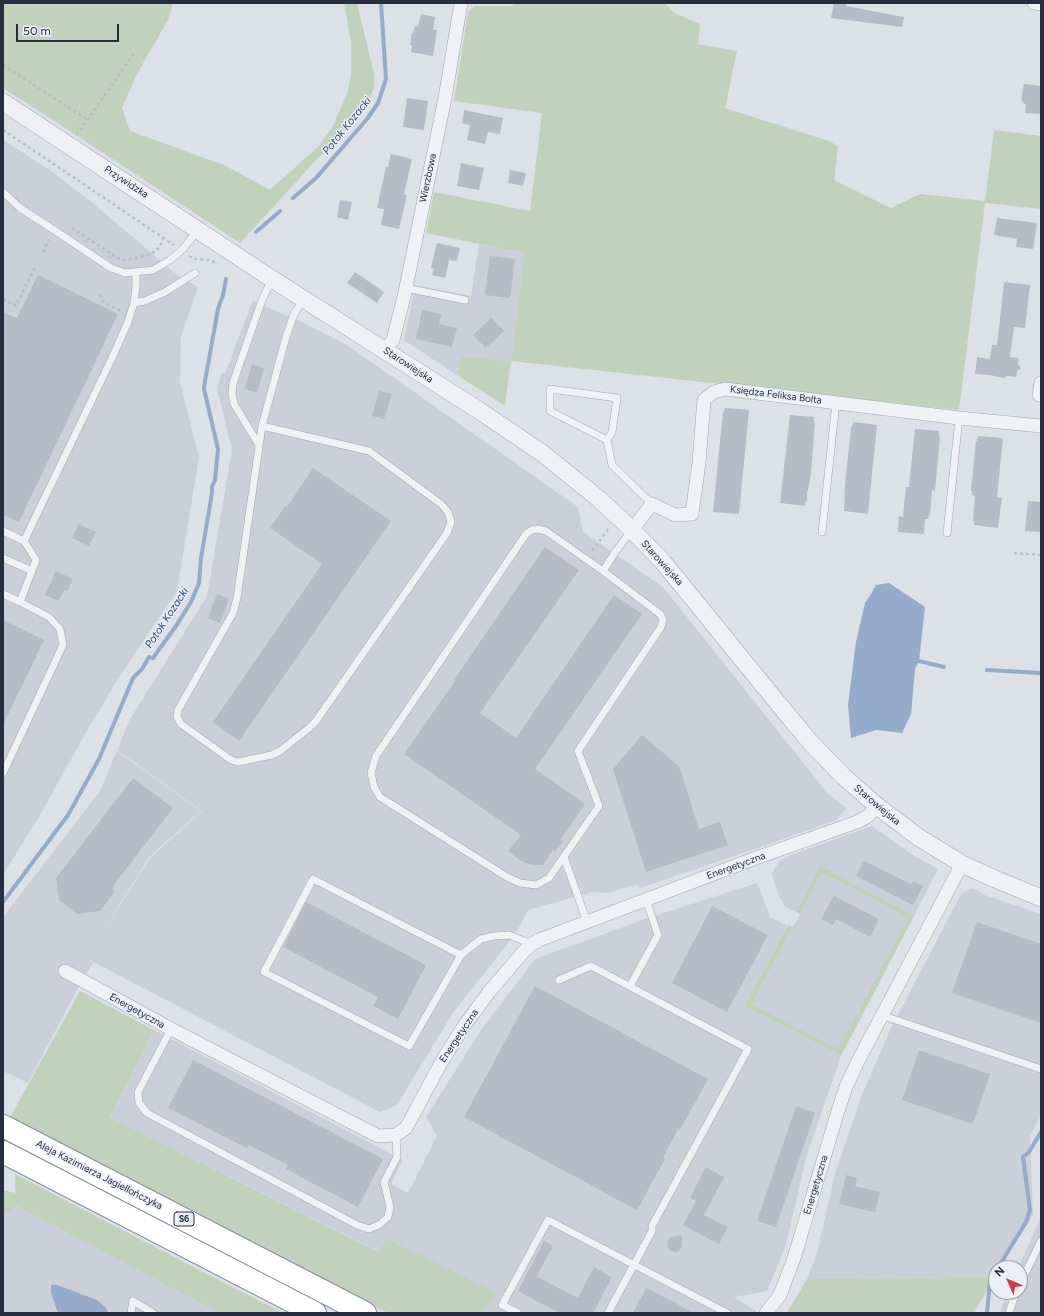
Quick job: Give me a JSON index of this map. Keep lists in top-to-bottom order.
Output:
{
  "streets": {
    "highway": ["Aleja Kazimierza Jagiellończyka", "S6"],
    "street": [
      "Wierzbowa",
      "Przywidzka",
      "Starowiejska",
      "Księdza Feliksa Bolta",
      "Energetyczna"
    ]
  },
  "crossings": [
    ["Wierzbowa", "Starowiejska"],
    ["Przywidzka", "Starowiejska"],
    ["Starowiejska", "Energetyczna"]
  ],
  "water": ["Potok Kozacki"],
  "scale_bar": "50 m",
  "north": "top left"
}
